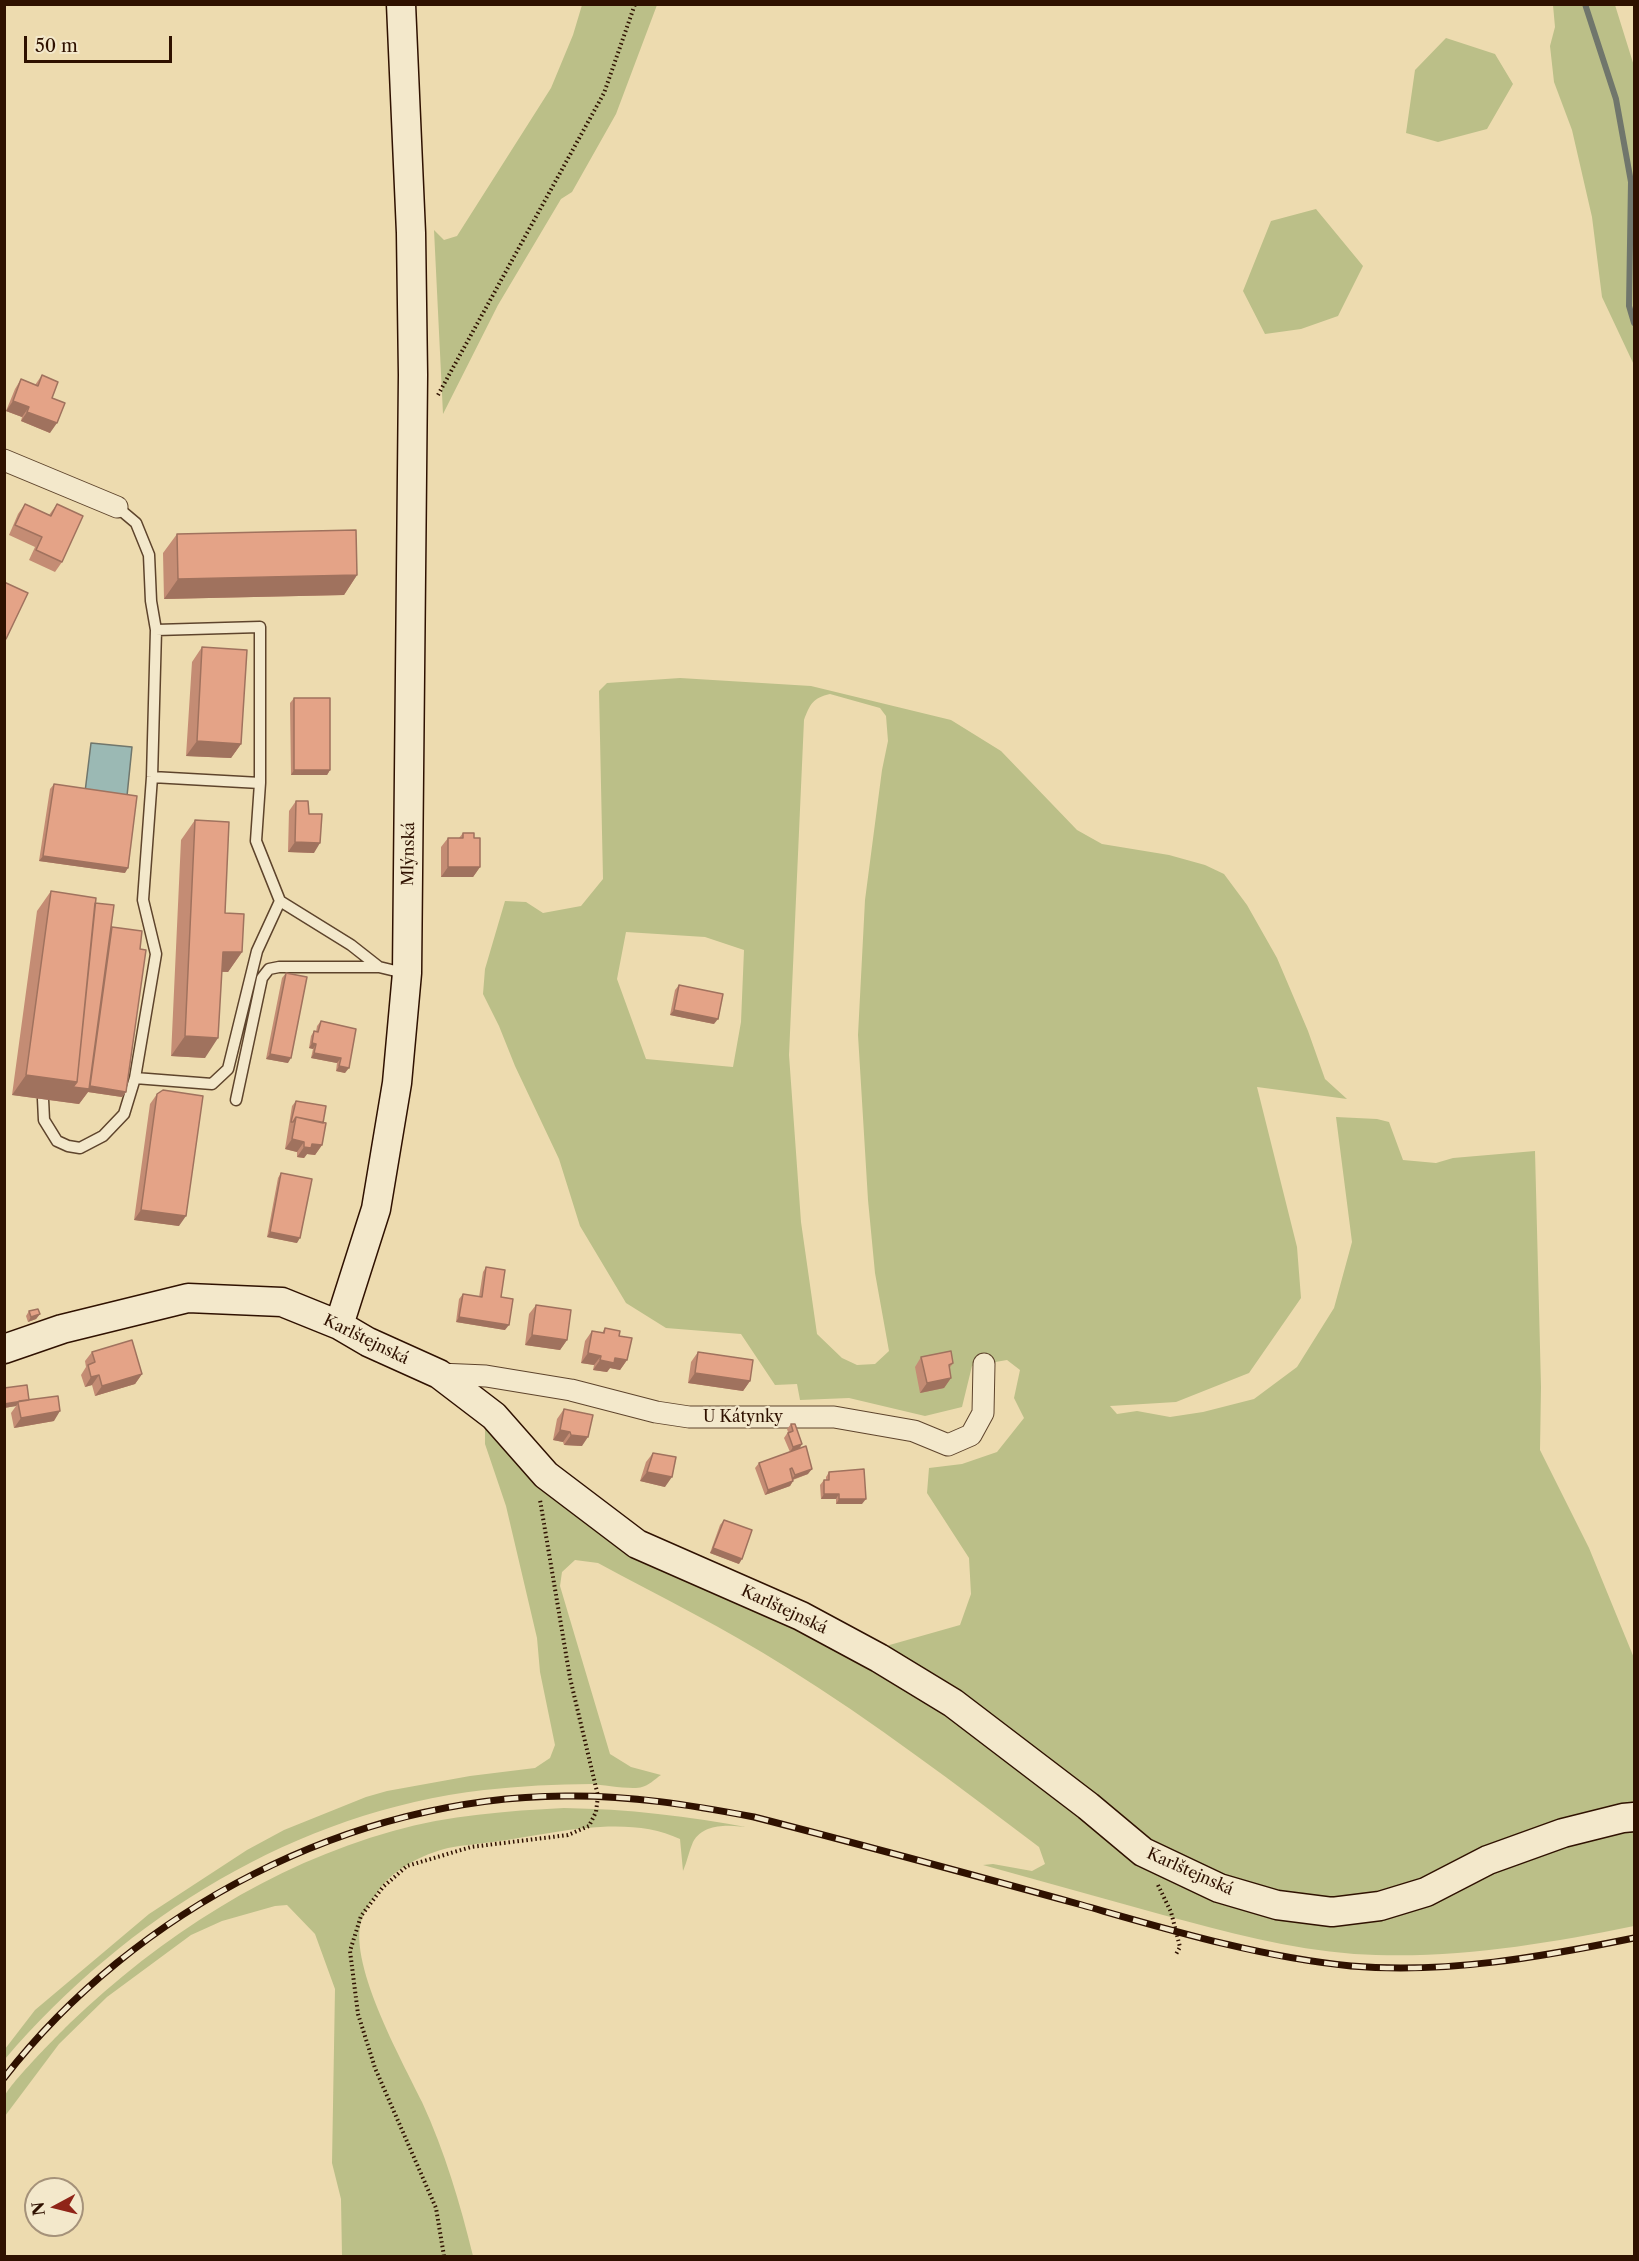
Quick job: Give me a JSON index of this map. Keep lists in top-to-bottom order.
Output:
{
  "streets": {
    "main road": ["Mlýnská", "Karlštejnská"],
    "street": ["U Kátynky"]
  },
  "crossings": [
    ["Mlýnská", "Karlštejnská"],
    ["Karlštejnská", "U Kátynky"]
  ],
  "scale_bar": "50 m",
  "north": "left"
}
